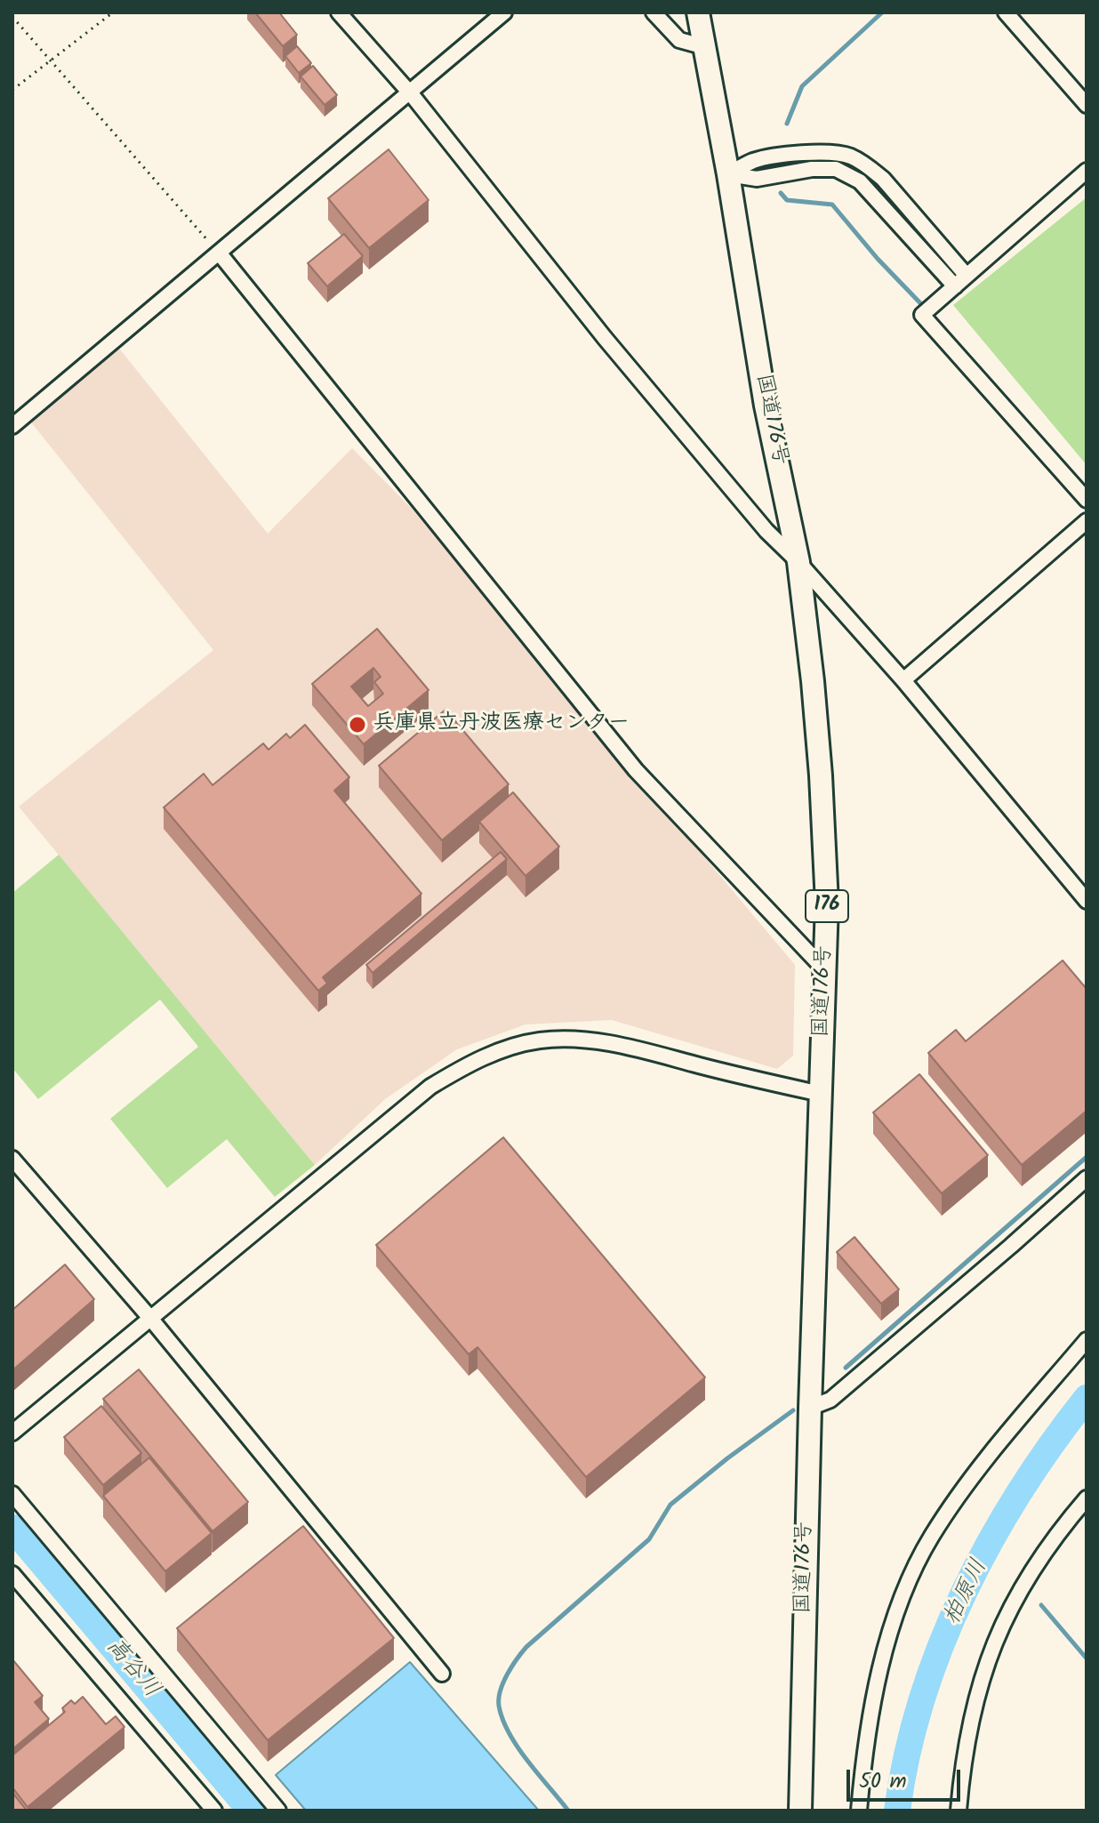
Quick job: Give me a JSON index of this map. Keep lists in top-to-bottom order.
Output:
{
  "streets": {
    "highway": ["国道176号", "176"]
  },
  "water": ["柏原川", "高谷川"],
  "places": ["兵庫県立丹波医療センター"],
  "scale_bar": "50 m"
}
